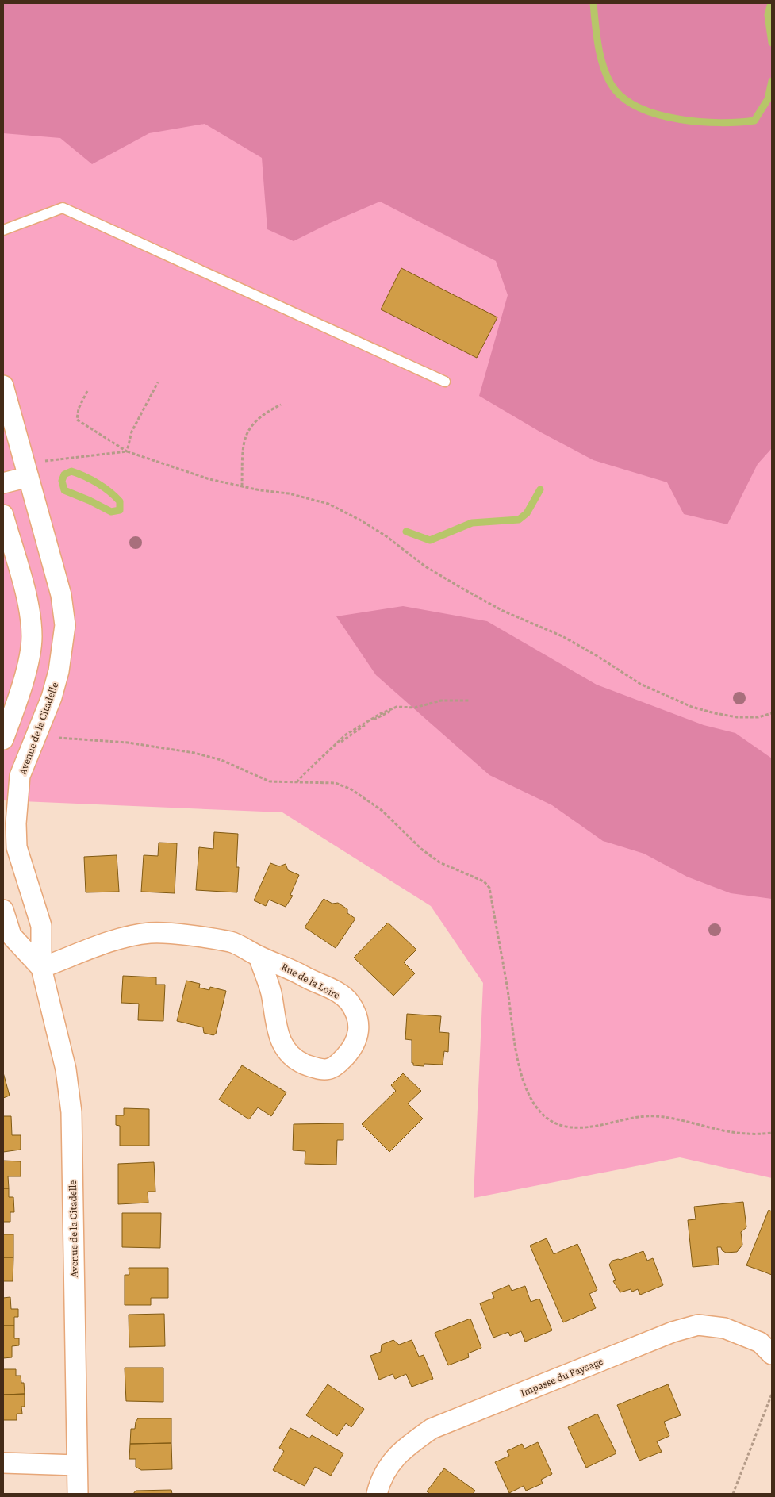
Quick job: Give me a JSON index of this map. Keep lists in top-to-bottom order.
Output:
{
  "streets": {
    "street": ["Avenue de la Citadelle", "Rue de la Loire", "Impasse du Paysage"]
  },
  "crossings": [
    ["Avenue de la Citadelle", "Rue de la Loire"]
  ]
}
